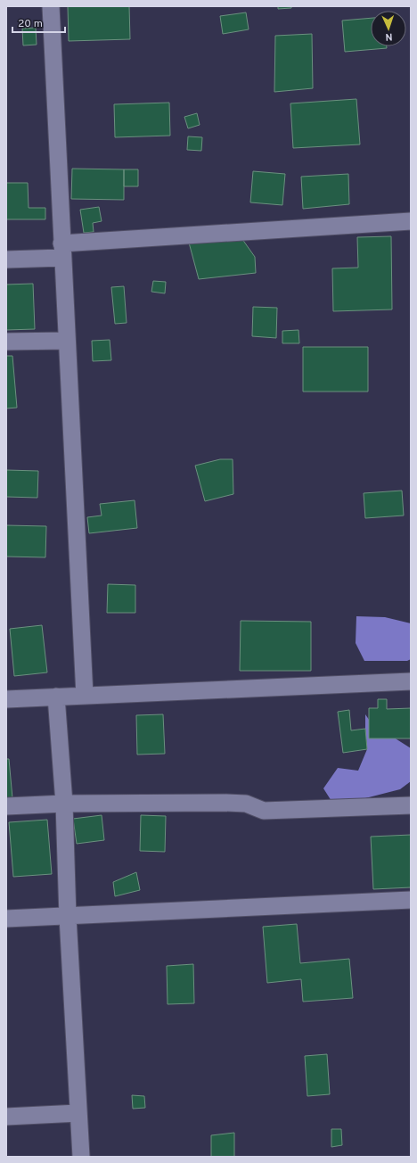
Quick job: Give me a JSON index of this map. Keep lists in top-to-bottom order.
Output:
{
  "scale_bar": "20 m",
  "north": "bottom"
}
